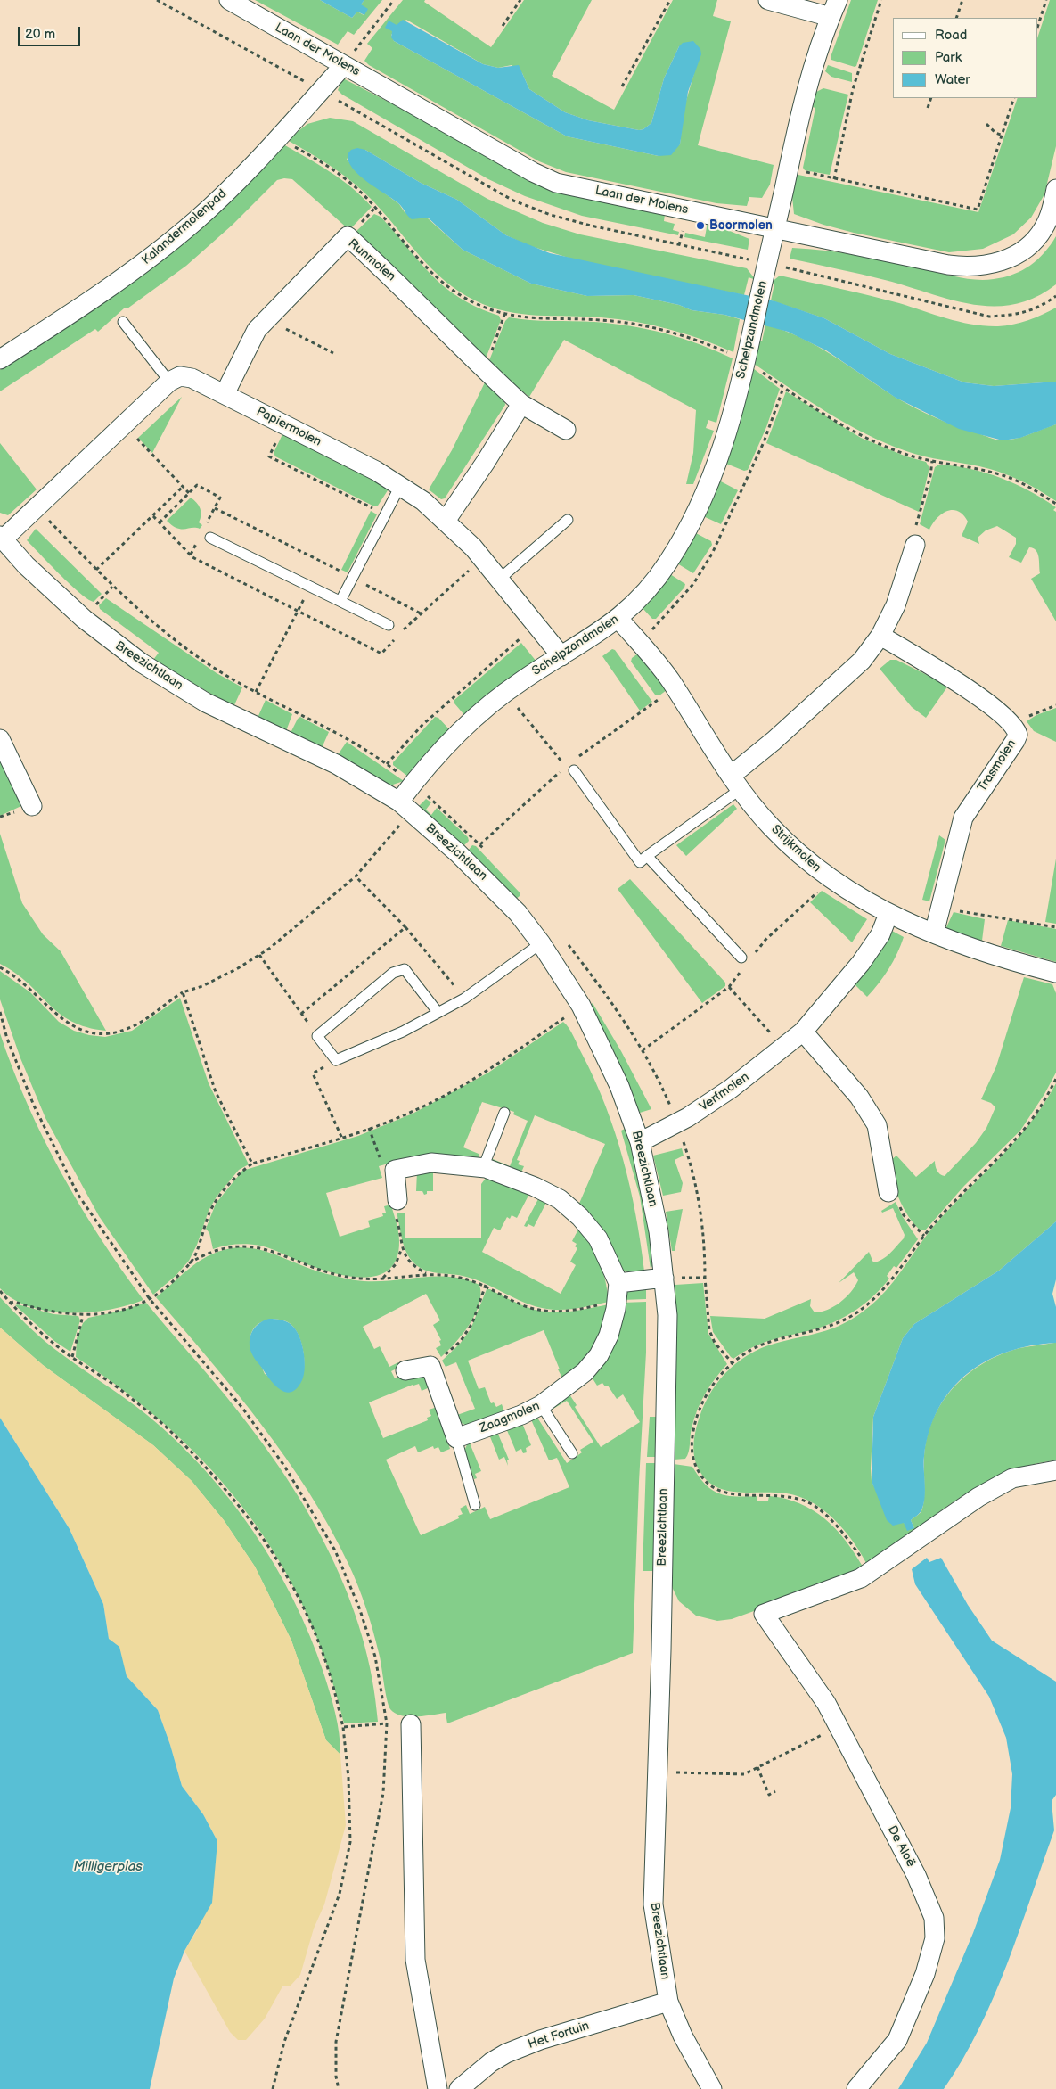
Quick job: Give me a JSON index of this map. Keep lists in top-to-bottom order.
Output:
{
  "streets": {
    "street": [
      "Laan der Molens",
      "Kalandermolenpad",
      "Runmolen",
      "Schelpzandmolen",
      "Papiermolen",
      "Breezichtlaan",
      "Trasmolen",
      "Strijkmolen",
      "Verfmolen",
      "Zaagmolen",
      "De Aloë",
      "Het Fortuin"
    ]
  },
  "crossings": [
    ["Laan der Molens", "Kalandermolenpad"],
    ["Laan der Molens", "Schelpzandmolen"],
    ["Runmolen", "Papiermolen"],
    ["Schelpzandmolen", "Papiermolen"],
    ["Schelpzandmolen", "Breezichtlaan"],
    ["Schelpzandmolen", "Strijkmolen"],
    ["Breezichtlaan", "Verfmolen"],
    ["Breezichtlaan", "Het Fortuin"],
    ["Trasmolen", "Strijkmolen"],
    ["Strijkmolen", "Verfmolen"]
  ],
  "water": ["Milligerplas"],
  "places": ["Boormolen"],
  "legend": ["Road", "Park", "Water"],
  "scale_bar": "20 m"
}
